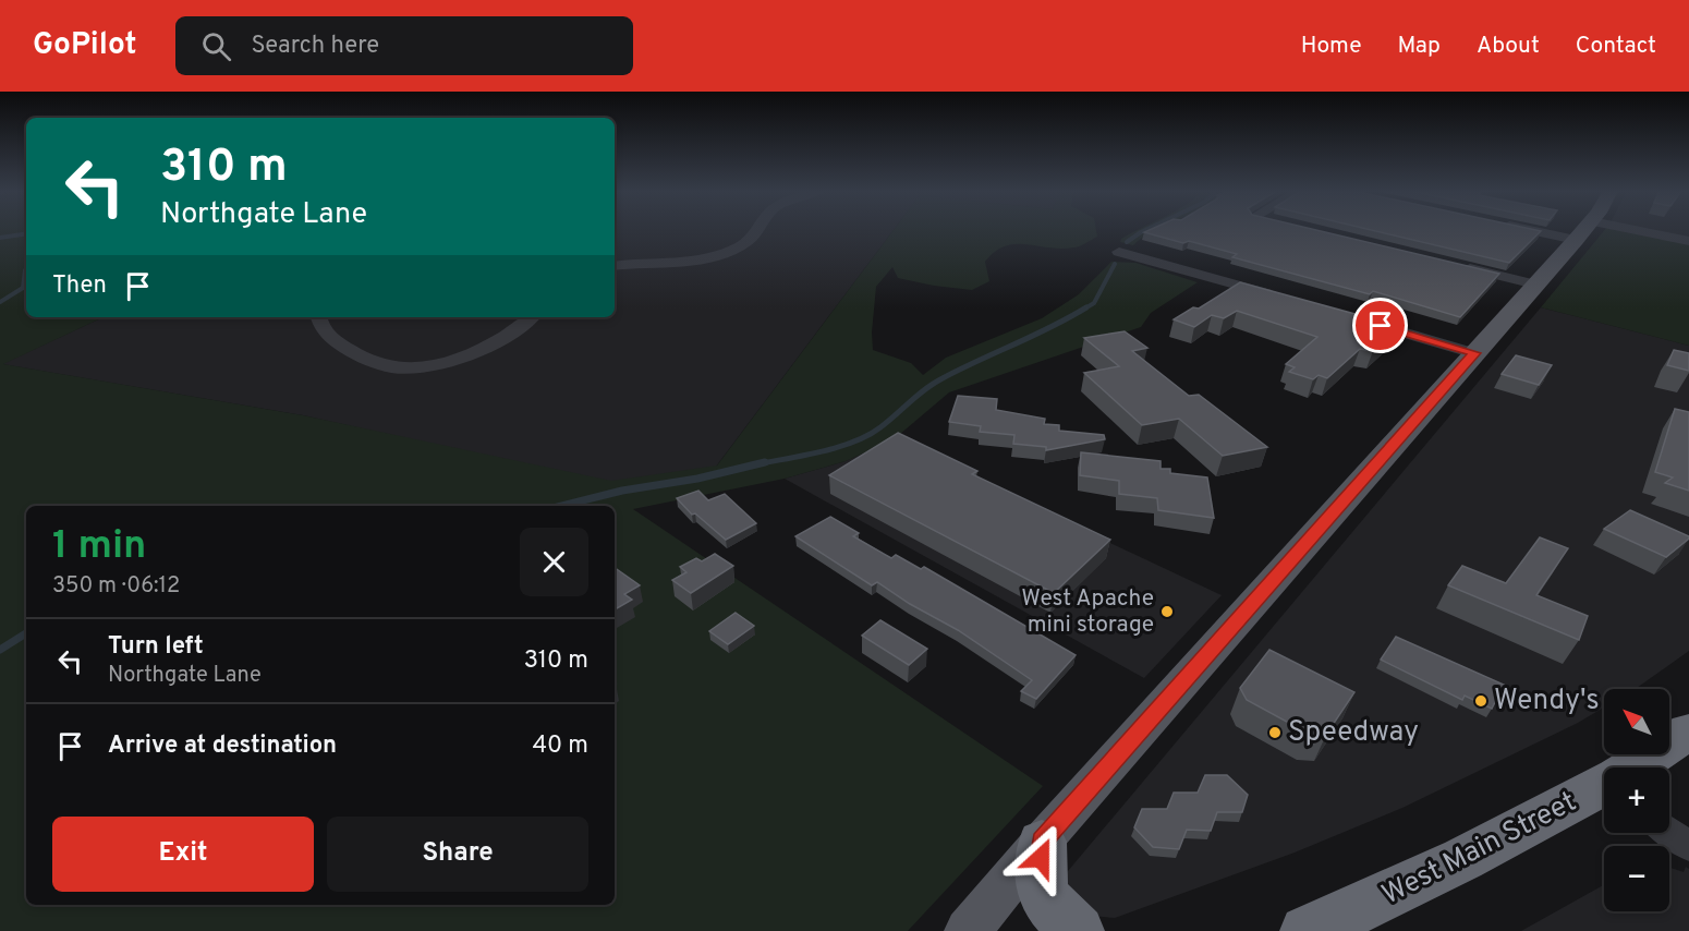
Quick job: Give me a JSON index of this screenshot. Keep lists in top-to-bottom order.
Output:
{
  "streets": {
    "highway": ["West Main Street"]
  },
  "places": ["West Apache mini storage", "Wendy's", "Speedway"],
  "north": "top left",
  "page": {
    "header": "GoPilot",
    "search": "Search here",
    "nav": [
      "Home",
      "Map",
      "About",
      "Contact"
    ],
    "turn": ["310 m", "Northgate Lane"],
    "then": "Then",
    "heading": ["1 min", "350 m · 06:12"],
    "list": [
      {
        "name": "Turn left",
        "note": "Northgate Lane",
        "value": "310 m"
      },
      {
        "name": "Arrive at destination",
        "value": "40 m"
      }
    ],
    "map_buttons": ["+", "−"],
    "buttons": ["Exit", "Share"]
  }
}
